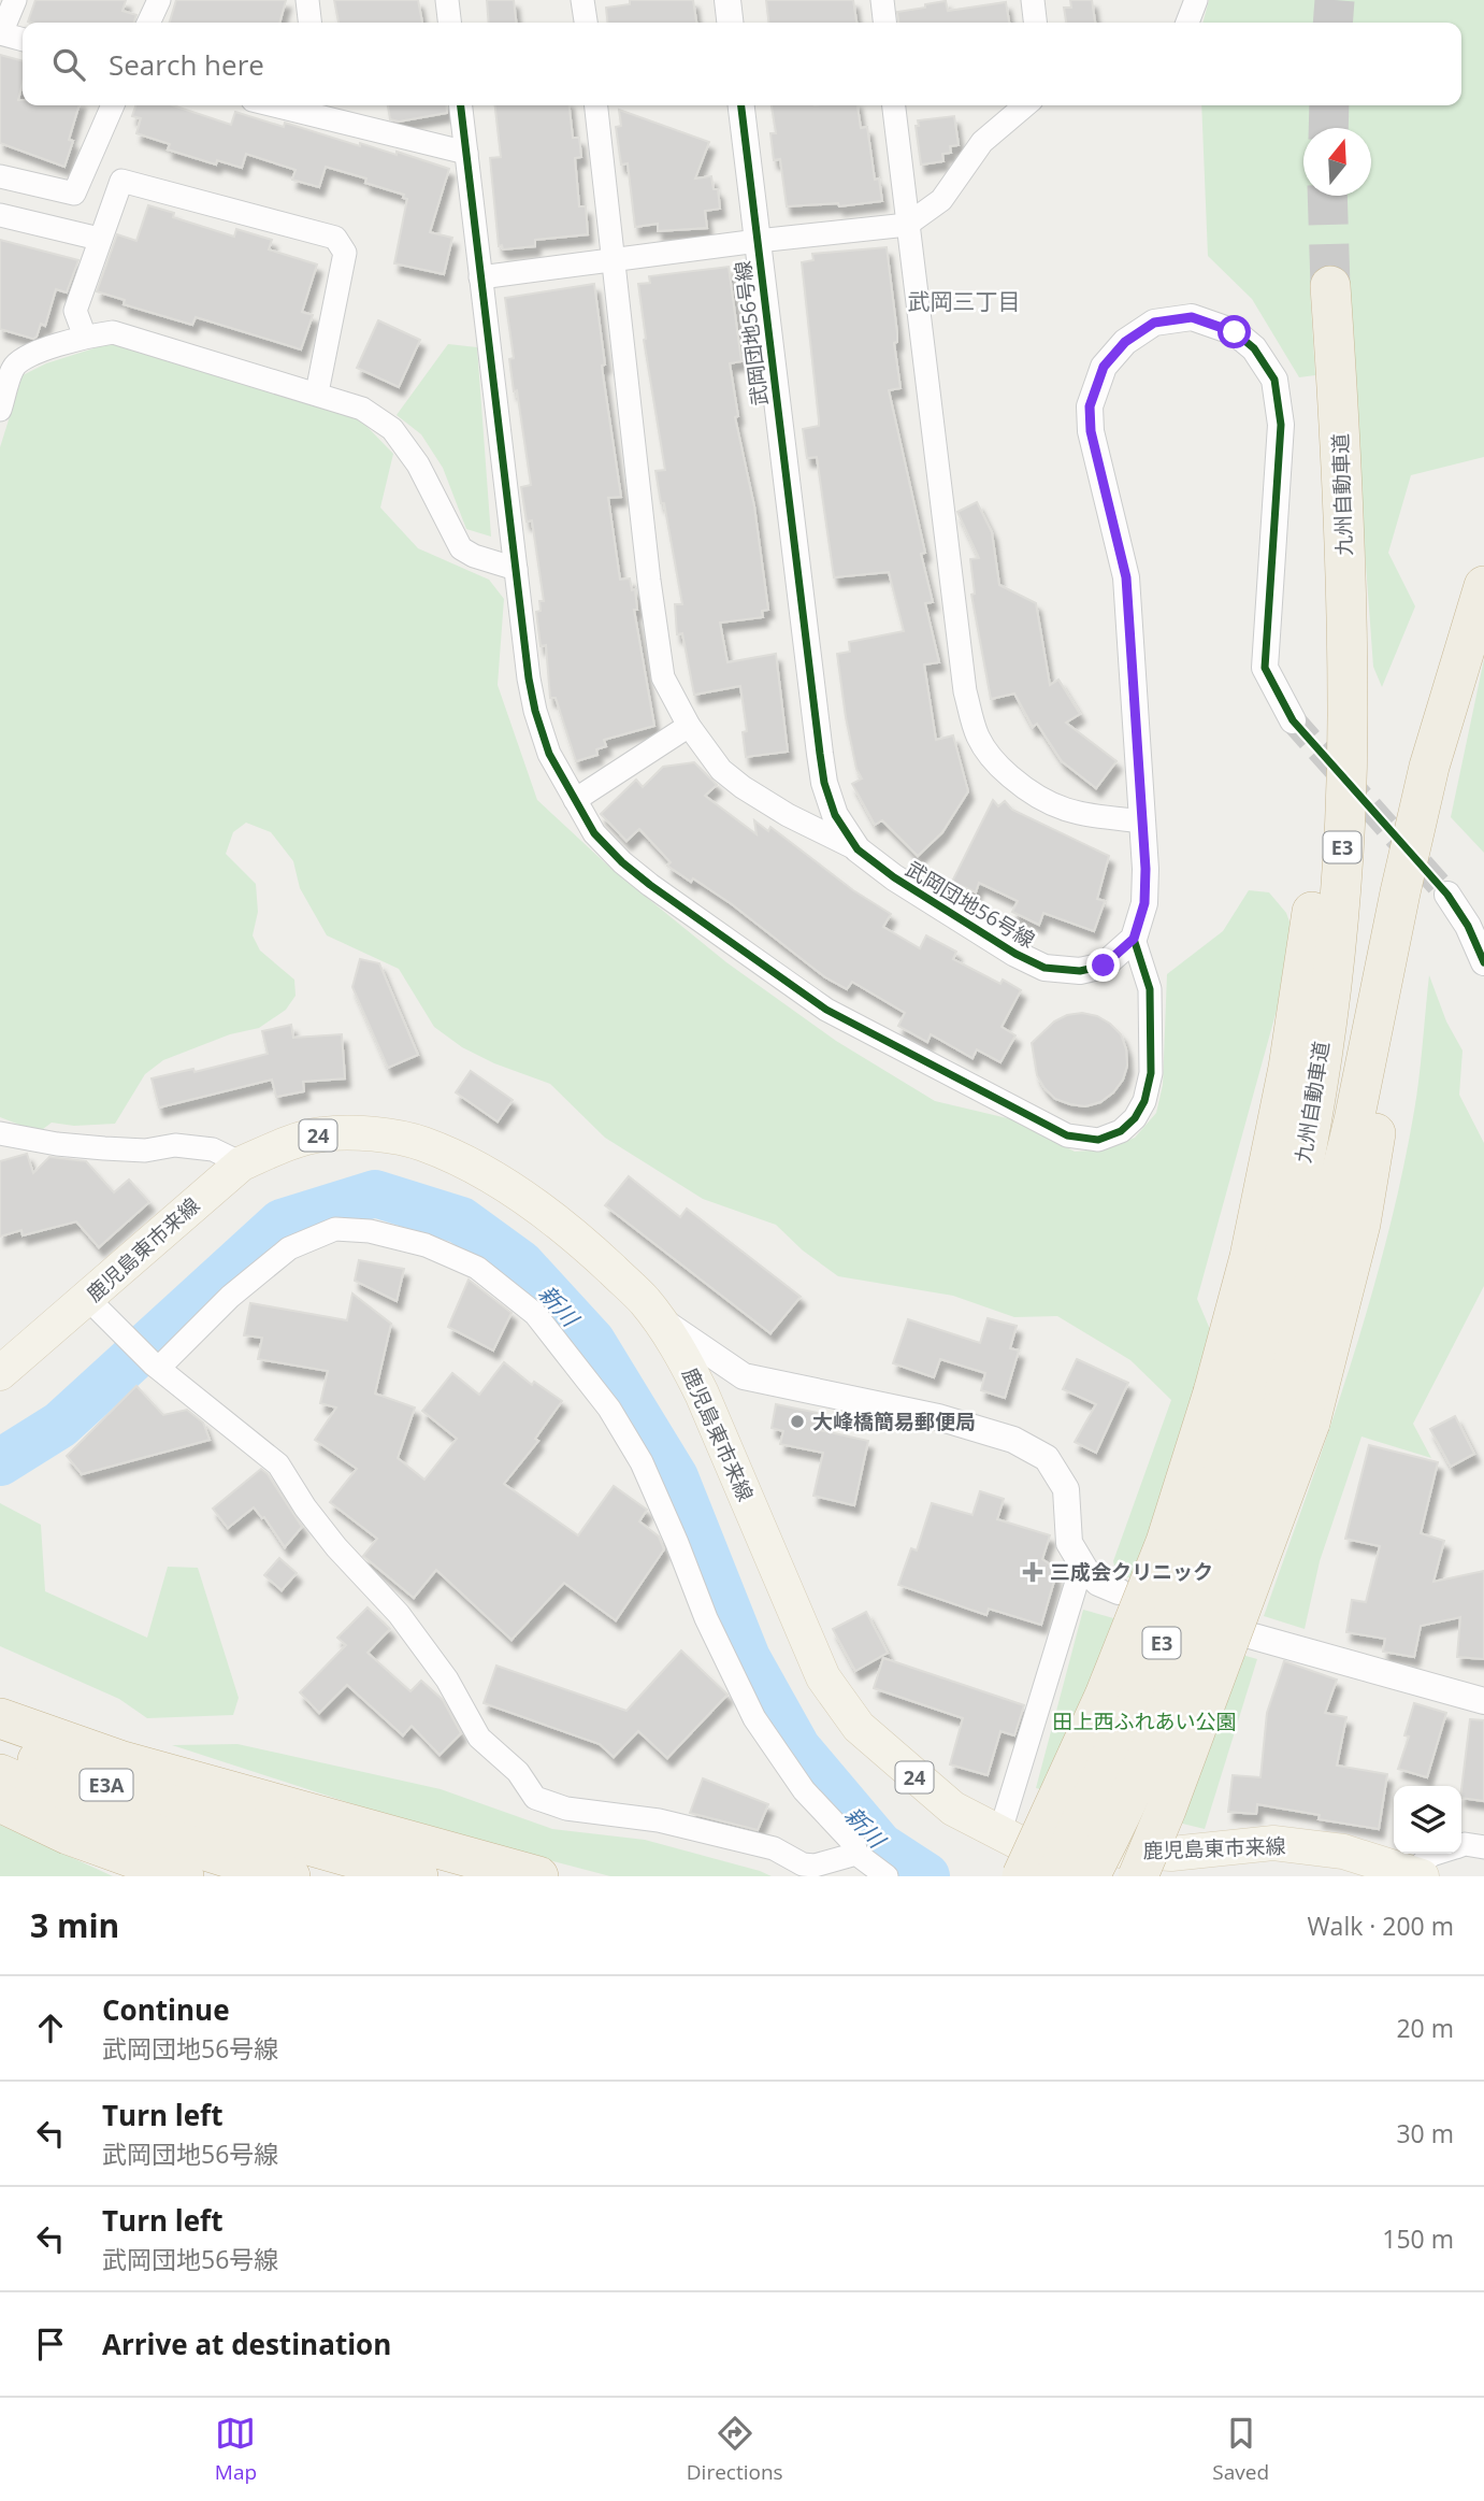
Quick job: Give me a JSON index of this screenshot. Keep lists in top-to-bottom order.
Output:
{
  "streets": {
    "highway": ["九州自動車道", "E3", "E3A"],
    "main road": ["24", "鹿児島東市来線"],
    "street": ["武岡団地56号線"]
  },
  "districts": ["武岡三丁目"],
  "water": ["新川"],
  "parks": ["田上西ふれあい公園"],
  "places": {
    "other": ["大峰橋簡易郵便局"],
    "health": ["三成会クリニック"]
  },
  "north": "top",
  "page": {
    "search": "Search here",
    "heading": ["3 min", "Walk · 200 m"],
    "list": [
      ["Continue", "武岡団地56号線", "20 m"],
      ["Turn left", "武岡団地56号線", "30 m"],
      ["Turn left", "武岡団地56号線", "150 m"],
      "Arrive at destination"
    ],
    "nav": ["Map", "Directions", "Saved"]
  }
}
